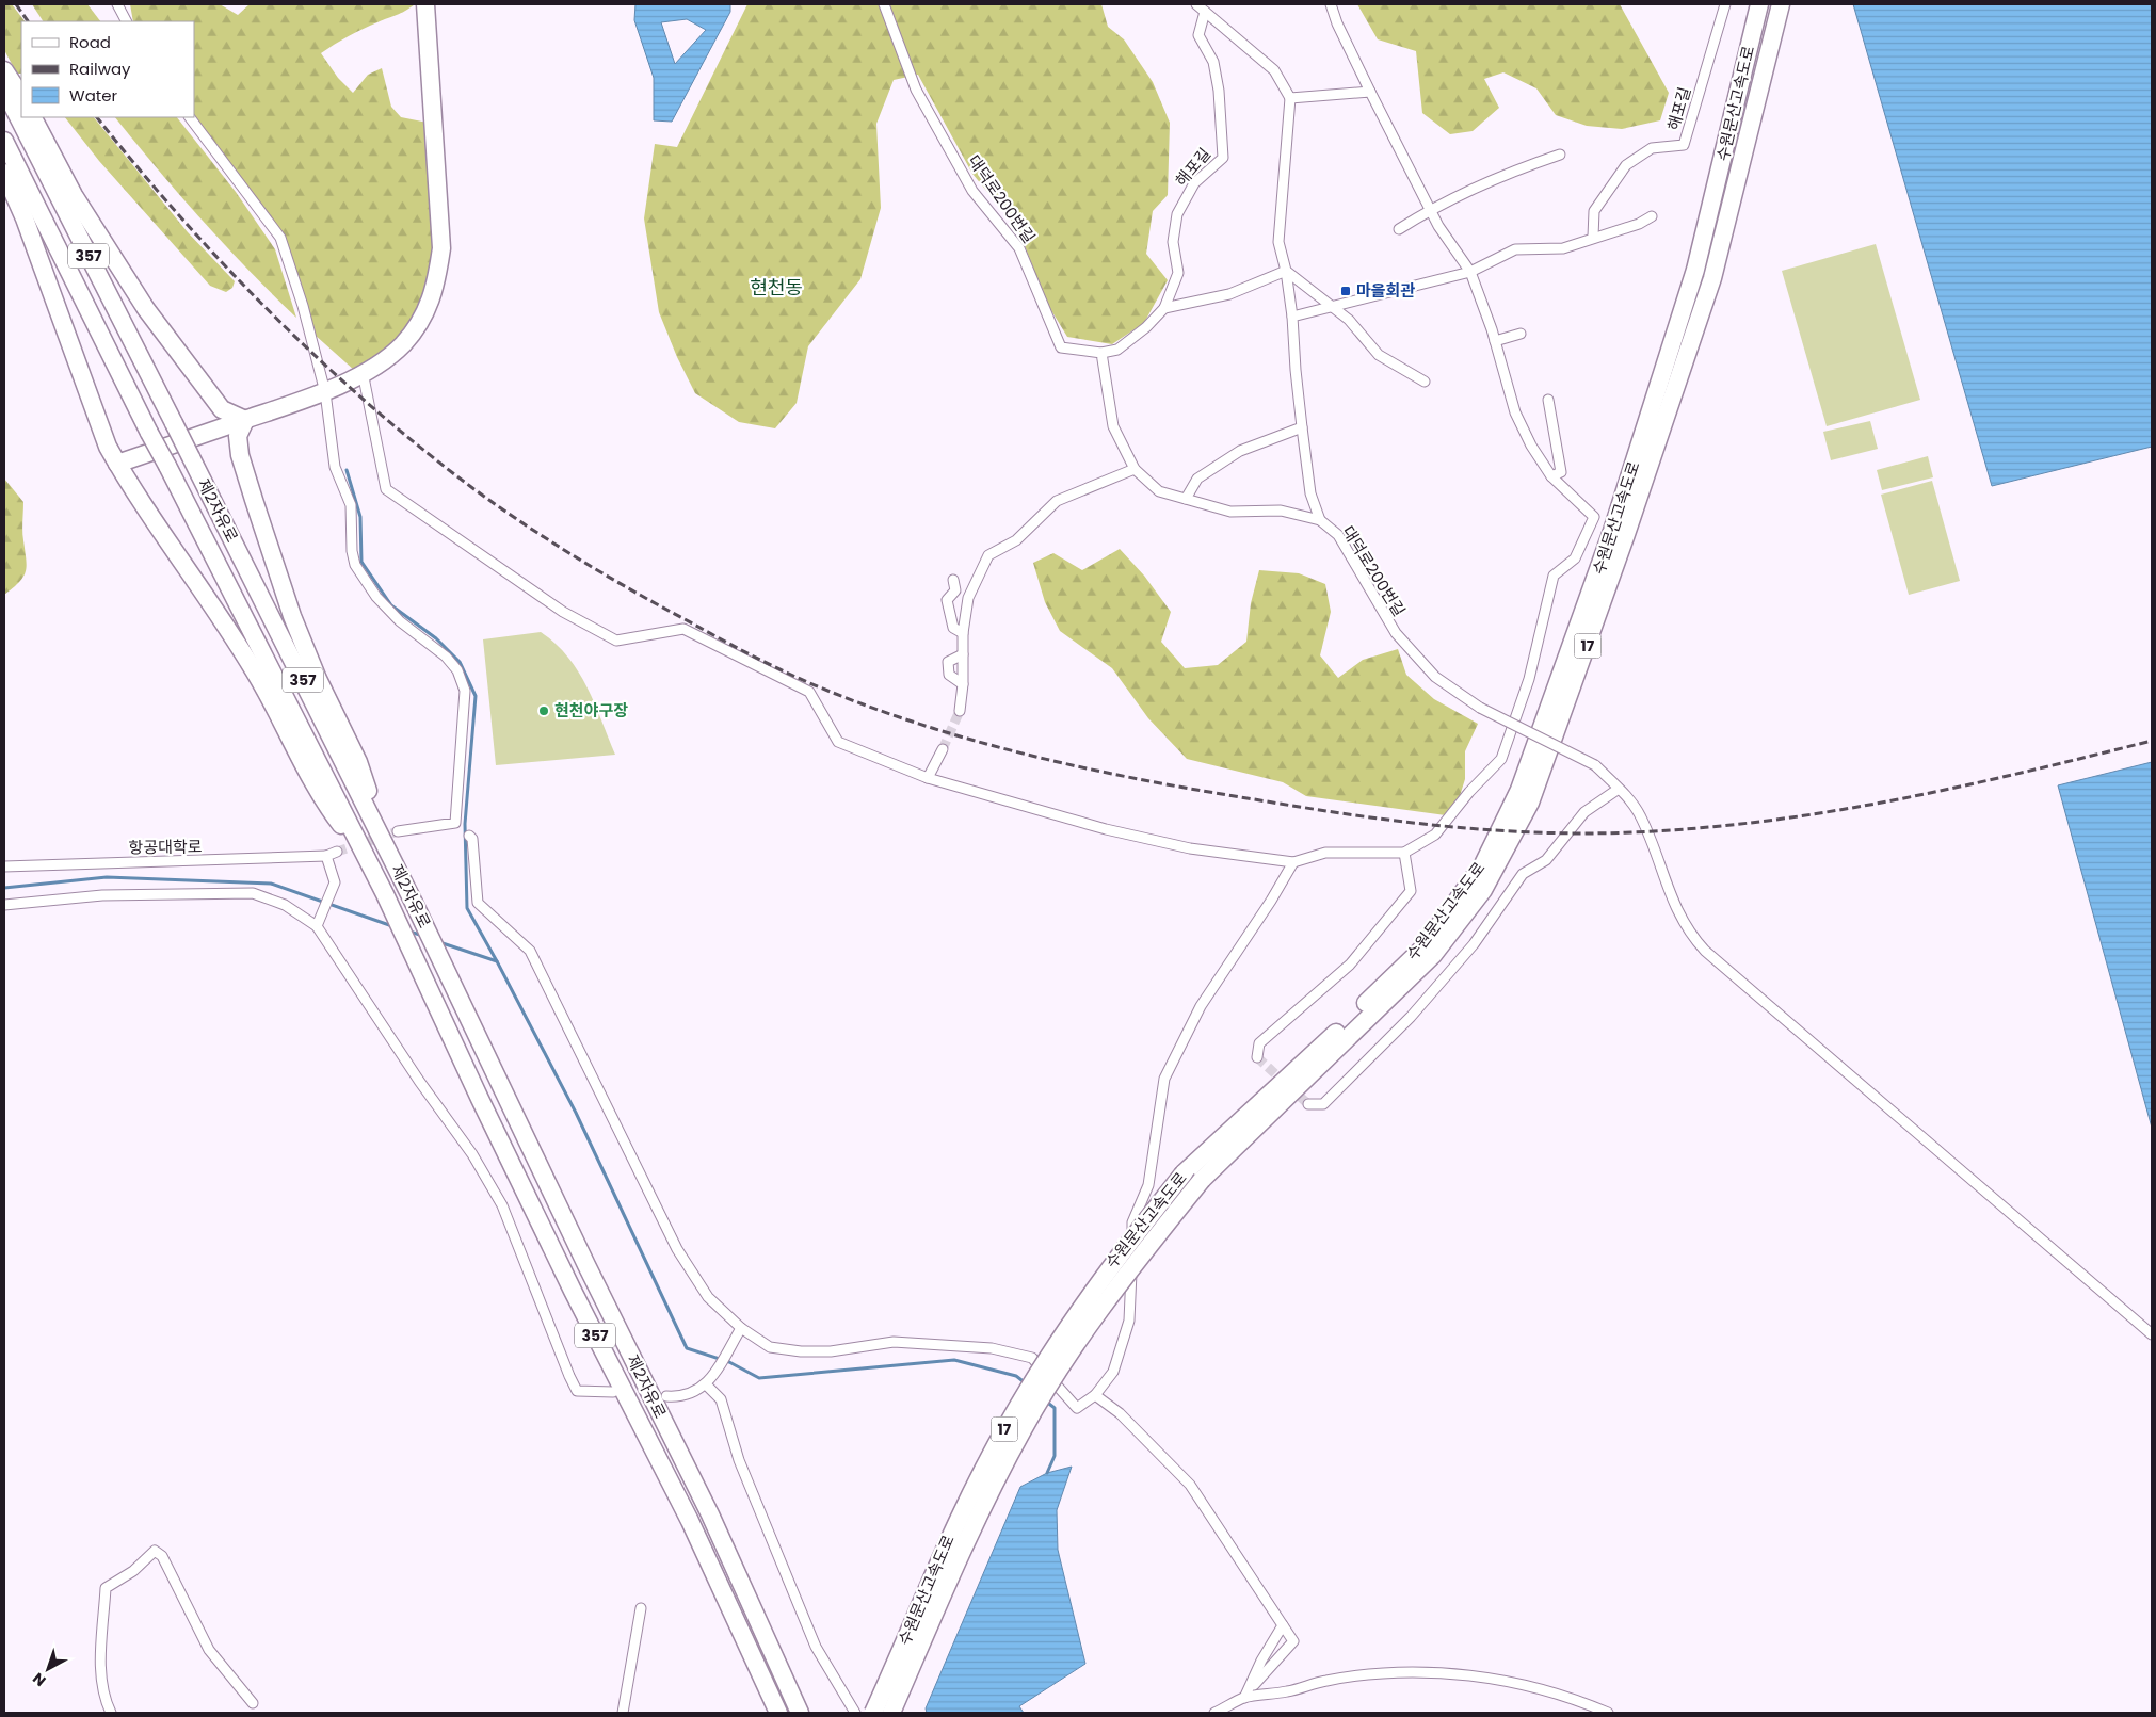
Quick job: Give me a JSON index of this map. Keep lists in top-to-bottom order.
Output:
{
  "streets": {
    "highway": [
      "수원문산고속도로",
      "357",
      "제2자유로",
      "17"
    ],
    "street": ["해포길", "대덕로200번길", "항공대학로"]
  },
  "crossings": [
    ["해포길", "대덕로200번길"]
  ],
  "districts": ["현천동"],
  "places": {
    "transit": ["마을회관"],
    "other": ["현천야구장"]
  },
  "legend": ["Road", "Railway", "Water"],
  "north": "bottom left"
}
